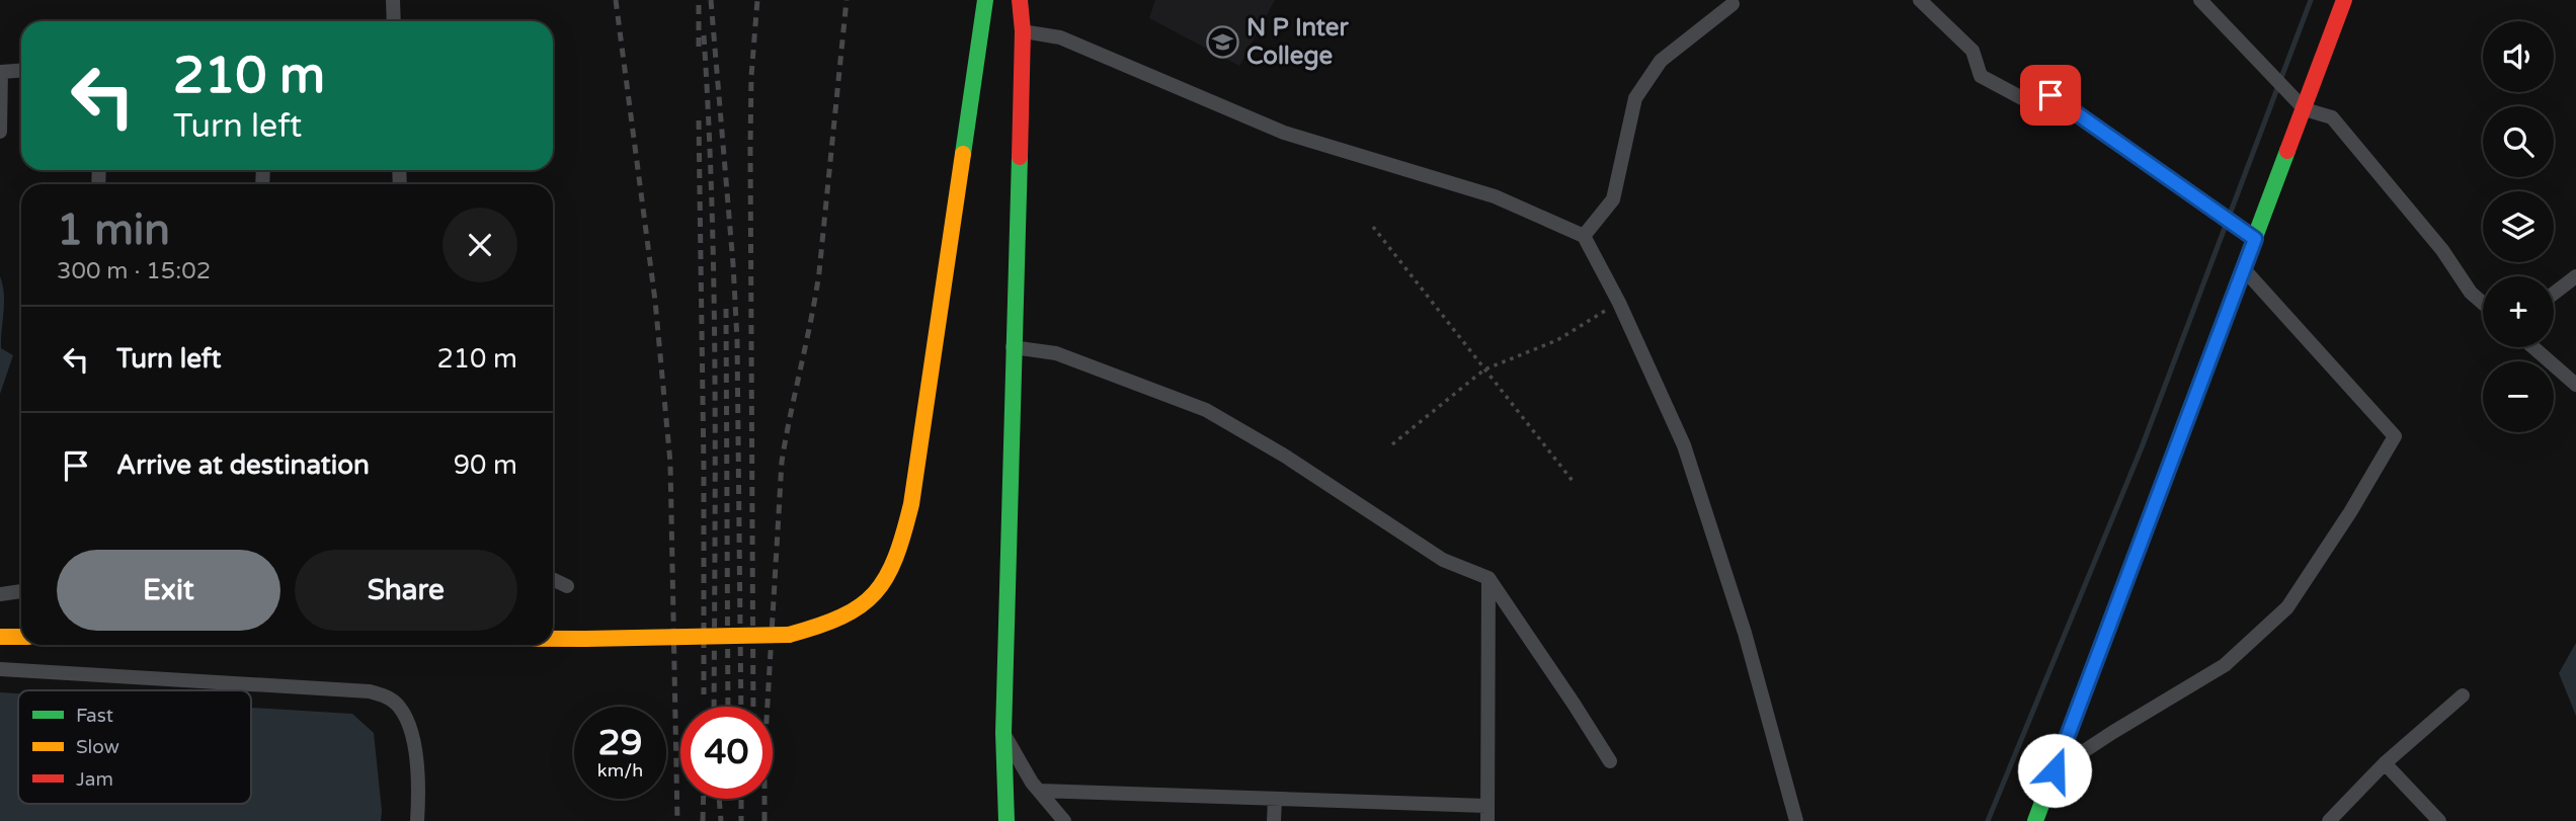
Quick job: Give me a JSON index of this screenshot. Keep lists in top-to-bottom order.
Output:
{
  "places": {
    "school or university": ["N P Inter College"]
  },
  "legend": ["Fast", "Slow", "Jam"],
  "page": {
    "map_buttons": ["+", "−"],
    "turn": ["210 m", "Turn left"],
    "heading": ["1 min", "300 m · 15:02"],
    "list": [
      {
        "name": "Turn left",
        "value": "210 m"
      },
      {
        "name": "Arrive at destination",
        "value": "90 m"
      }
    ],
    "buttons": ["Exit", "Share"],
    "speed": "29 km/h",
    "limit": "40"
  }
}
